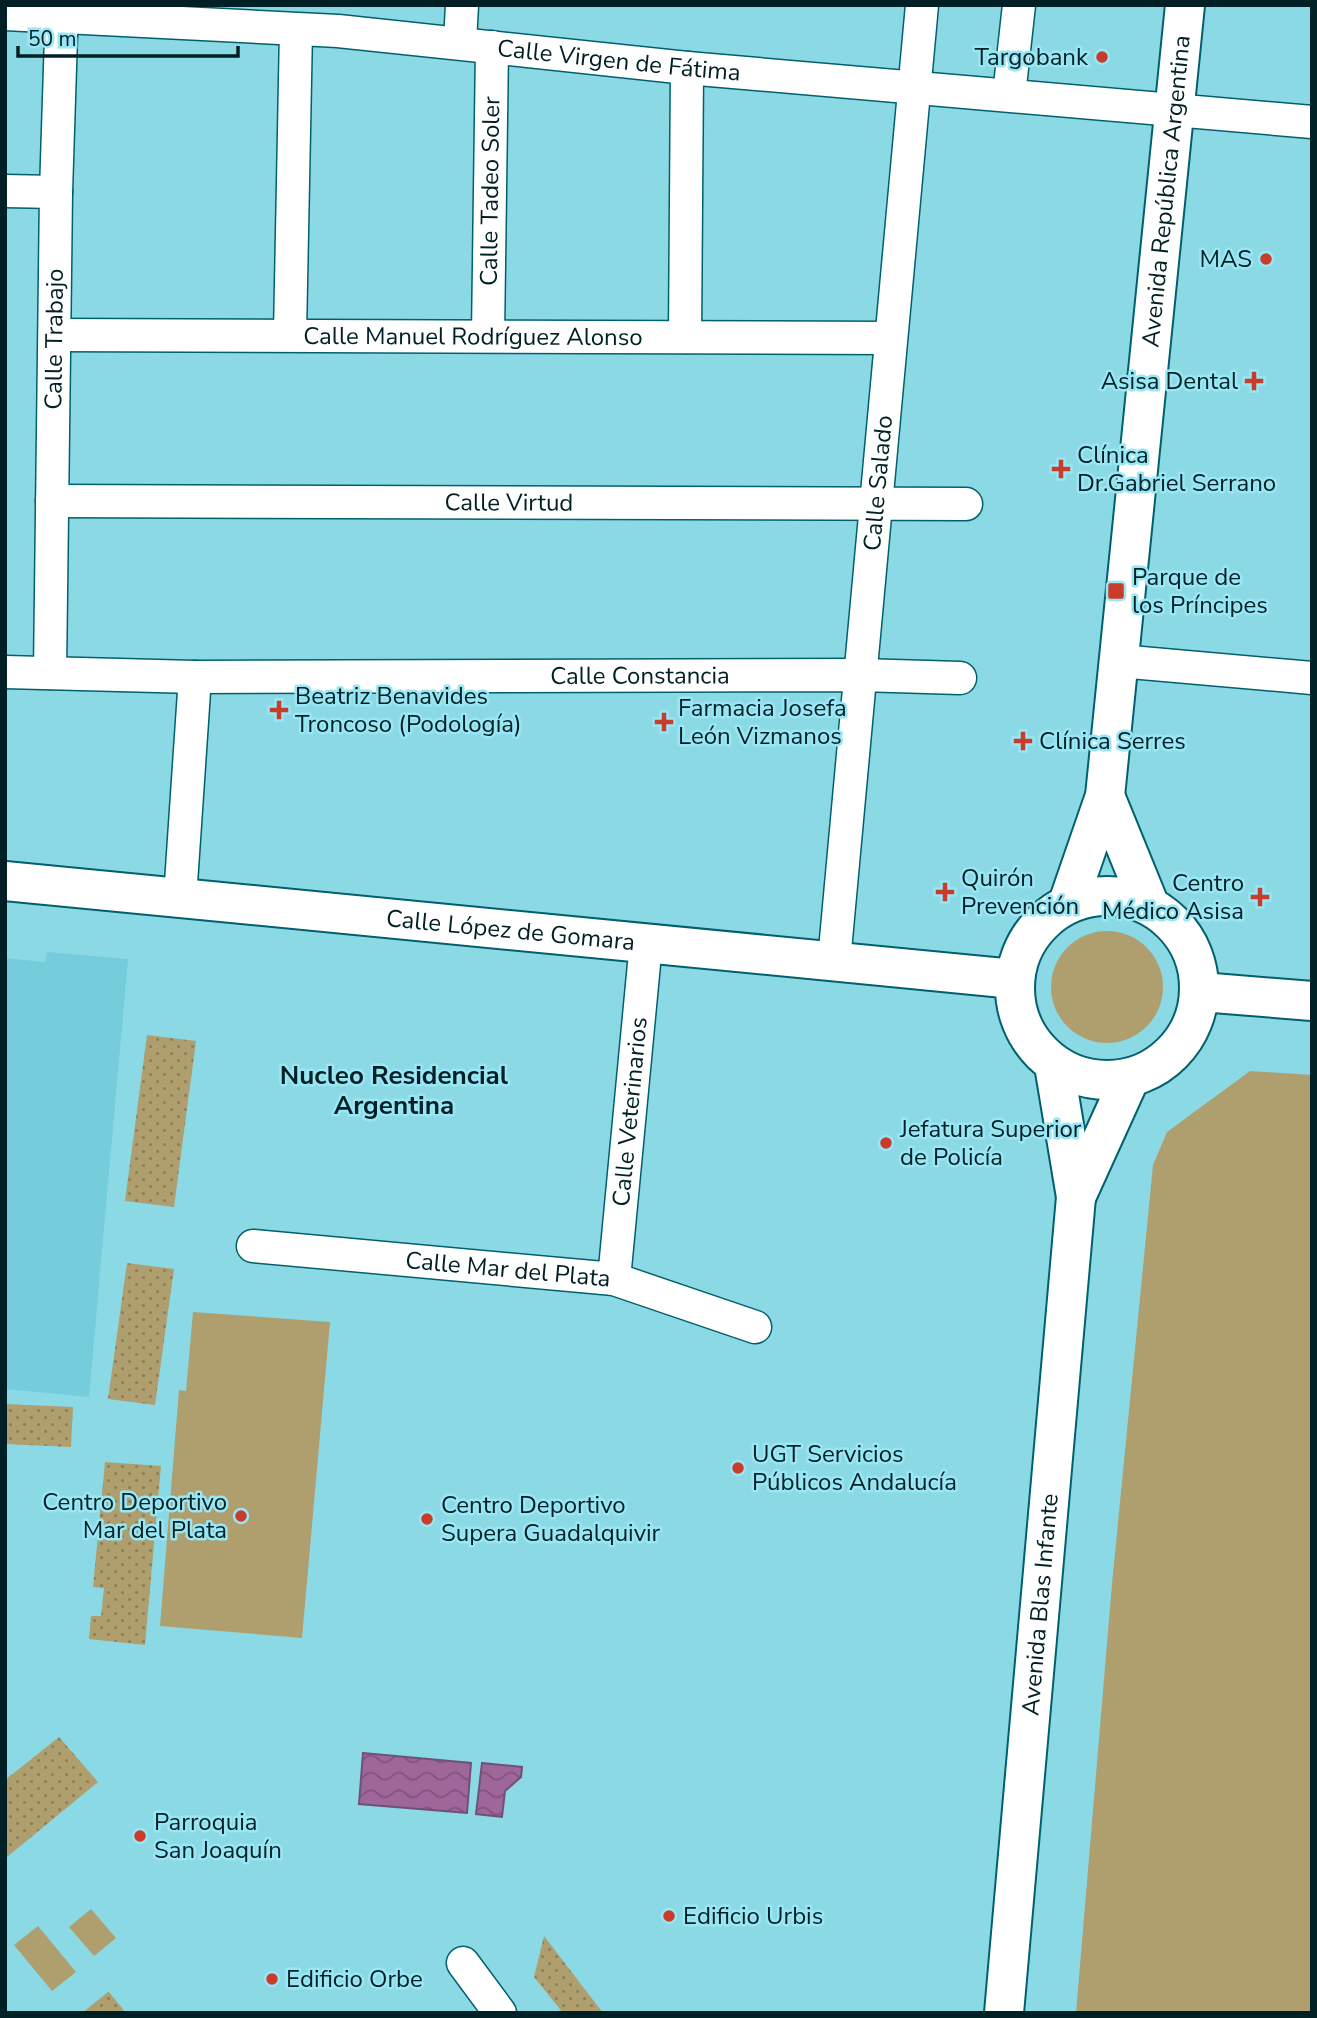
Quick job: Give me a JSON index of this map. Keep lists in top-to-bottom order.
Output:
{
  "streets": {
    "main road": ["Avenida República Argentina", "Calle López de Gomara", "Avenida Blas Infante"],
    "street": [
      "Calle Virgen de Fátima",
      "Calle Tadeo Soler",
      "Calle Manuel Rodríguez Alonso",
      "Calle Trabajo",
      "Calle Salado",
      "Calle Virtud",
      "Calle Constancia",
      "Calle Veterinarios",
      "Calle Mar del Plata"
    ]
  },
  "crossings": [
    ["Calle Virgen de Fátima", "Calle Tadeo Soler"],
    ["Calle Virgen de Fátima", "Avenida República Argentina"],
    ["Calle Virgen de Fátima", "Calle Trabajo"],
    ["Calle Virgen de Fátima", "Calle Salado"],
    ["Calle Tadeo Soler", "Calle Manuel Rodríguez Alonso"],
    ["Avenida República Argentina", "Calle López de Gomara"],
    ["Avenida República Argentina", "Avenida Blas Infante"],
    ["Calle Manuel Rodríguez Alonso", "Calle Trabajo"],
    ["Calle Manuel Rodríguez Alonso", "Calle Salado"],
    ["Calle Trabajo", "Calle Virtud"],
    ["Calle Trabajo", "Calle Constancia"],
    ["Calle Salado", "Calle Virtud"],
    ["Calle Salado", "Calle Constancia"],
    ["Calle Salado", "Calle López de Gomara"],
    ["Calle López de Gomara", "Calle Veterinarios"],
    ["Calle López de Gomara", "Avenida Blas Infante"],
    ["Calle Veterinarios", "Calle Mar del Plata"]
  ],
  "districts": ["Nucleo Residencial Argentina"],
  "places": {
    "other": [
      "Targobank",
      "MAS",
      "Jefatura Superior de Policía",
      "UGT Servicios Públicos Andalucía",
      "Centro Deportivo Mar del Plata",
      "Centro Deportivo Supera Guadalquivir",
      "Parroquia San Joaquín",
      "Edificio Urbis",
      "Edificio Orbe"
    ],
    "health": [
      "Asisa Dental",
      "Clínica Dr.Gabriel Serrano",
      "Beatriz Benavides Troncoso (Podología)",
      "Farmacia Josefa León Vizmanos",
      "Clínica Serres",
      "Quirón Prevención",
      "Centro Médico Asisa"
    ],
    "transit": ["Parque de los Príncipes"]
  },
  "scale_bar": "50 m"
}
